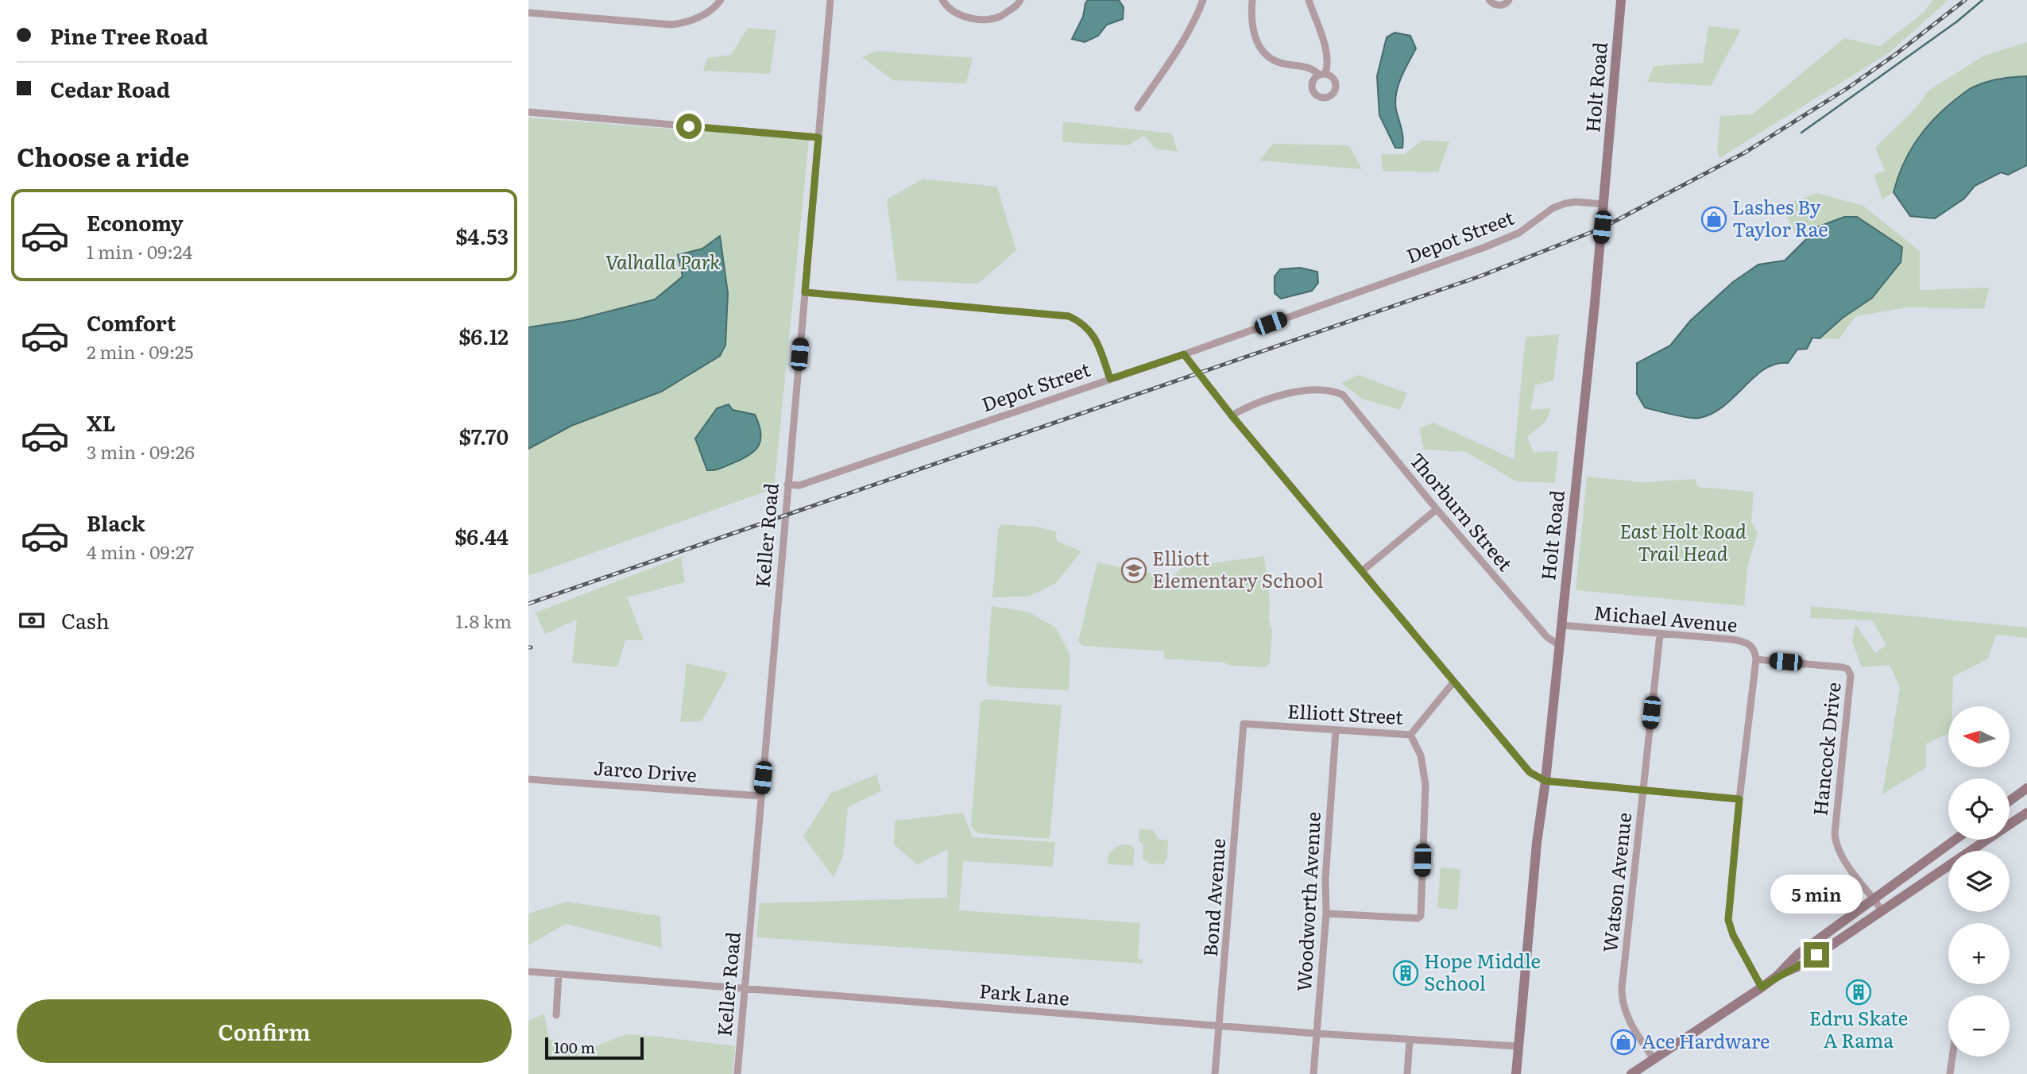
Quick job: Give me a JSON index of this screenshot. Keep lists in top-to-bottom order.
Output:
{
  "streets": {
    "main road": ["Holt Road"],
    "street": [
      "Depot Street",
      "Thorburn Street",
      "Keller Road",
      "Michael Avenue",
      "Elliott Street",
      "Hancock Drive",
      "Jarco Drive",
      "Watson Avenue",
      "Bond Avenue",
      "Woodworth Avenue",
      "Park Lane"
    ]
  },
  "crossings": [
    ["Holt Road", "Depot Street"],
    ["Holt Road", "Thorburn Street"],
    ["Holt Road", "Michael Avenue"],
    ["Holt Road", "Park Lane"],
    ["Depot Street", "Keller Road"],
    ["Keller Road", "Jarco Drive"],
    ["Keller Road", "Park Lane"],
    ["Michael Avenue", "Hancock Drive"],
    ["Michael Avenue", "Watson Avenue"],
    ["Elliott Street", "Bond Avenue"],
    ["Elliott Street", "Woodworth Avenue"],
    ["Bond Avenue", "Park Lane"],
    ["Woodworth Avenue", "Park Lane"]
  ],
  "parks": ["Valhalla Park", "East Holt Road Trail Head"],
  "places": {
    "shop": ["Lashes By Taylor Rae", "Ace Hardware"],
    "school or university": ["Elliott Elementary School"],
    "building": ["Hope Middle School", "Edru Skate A Rama"]
  },
  "scale_bar": "100 m",
  "north": "left",
  "page": {
    "banner": ["Pine Tree Road", "Cedar Road"],
    "heading": "Choose a ride",
    "list": [
      {
        "name": "Economy",
        "note": "1 min · 09:24",
        "value": "$4.53"
      },
      {
        "name": "Comfort",
        "note": "2 min · 09:25",
        "value": "$6.12"
      },
      {
        "name": "XL",
        "note": "3 min · 09:26",
        "value": "$7.70"
      },
      {
        "name": "Black",
        "note": "4 min · 09:27",
        "value": "$6.44"
      }
    ],
    "pay": ["Cash", "1.8 km"],
    "map_buttons": ["+", "−"],
    "bubble": "5 min",
    "buttons": "Confirm",
    "scale": "100 m"
  }
}
